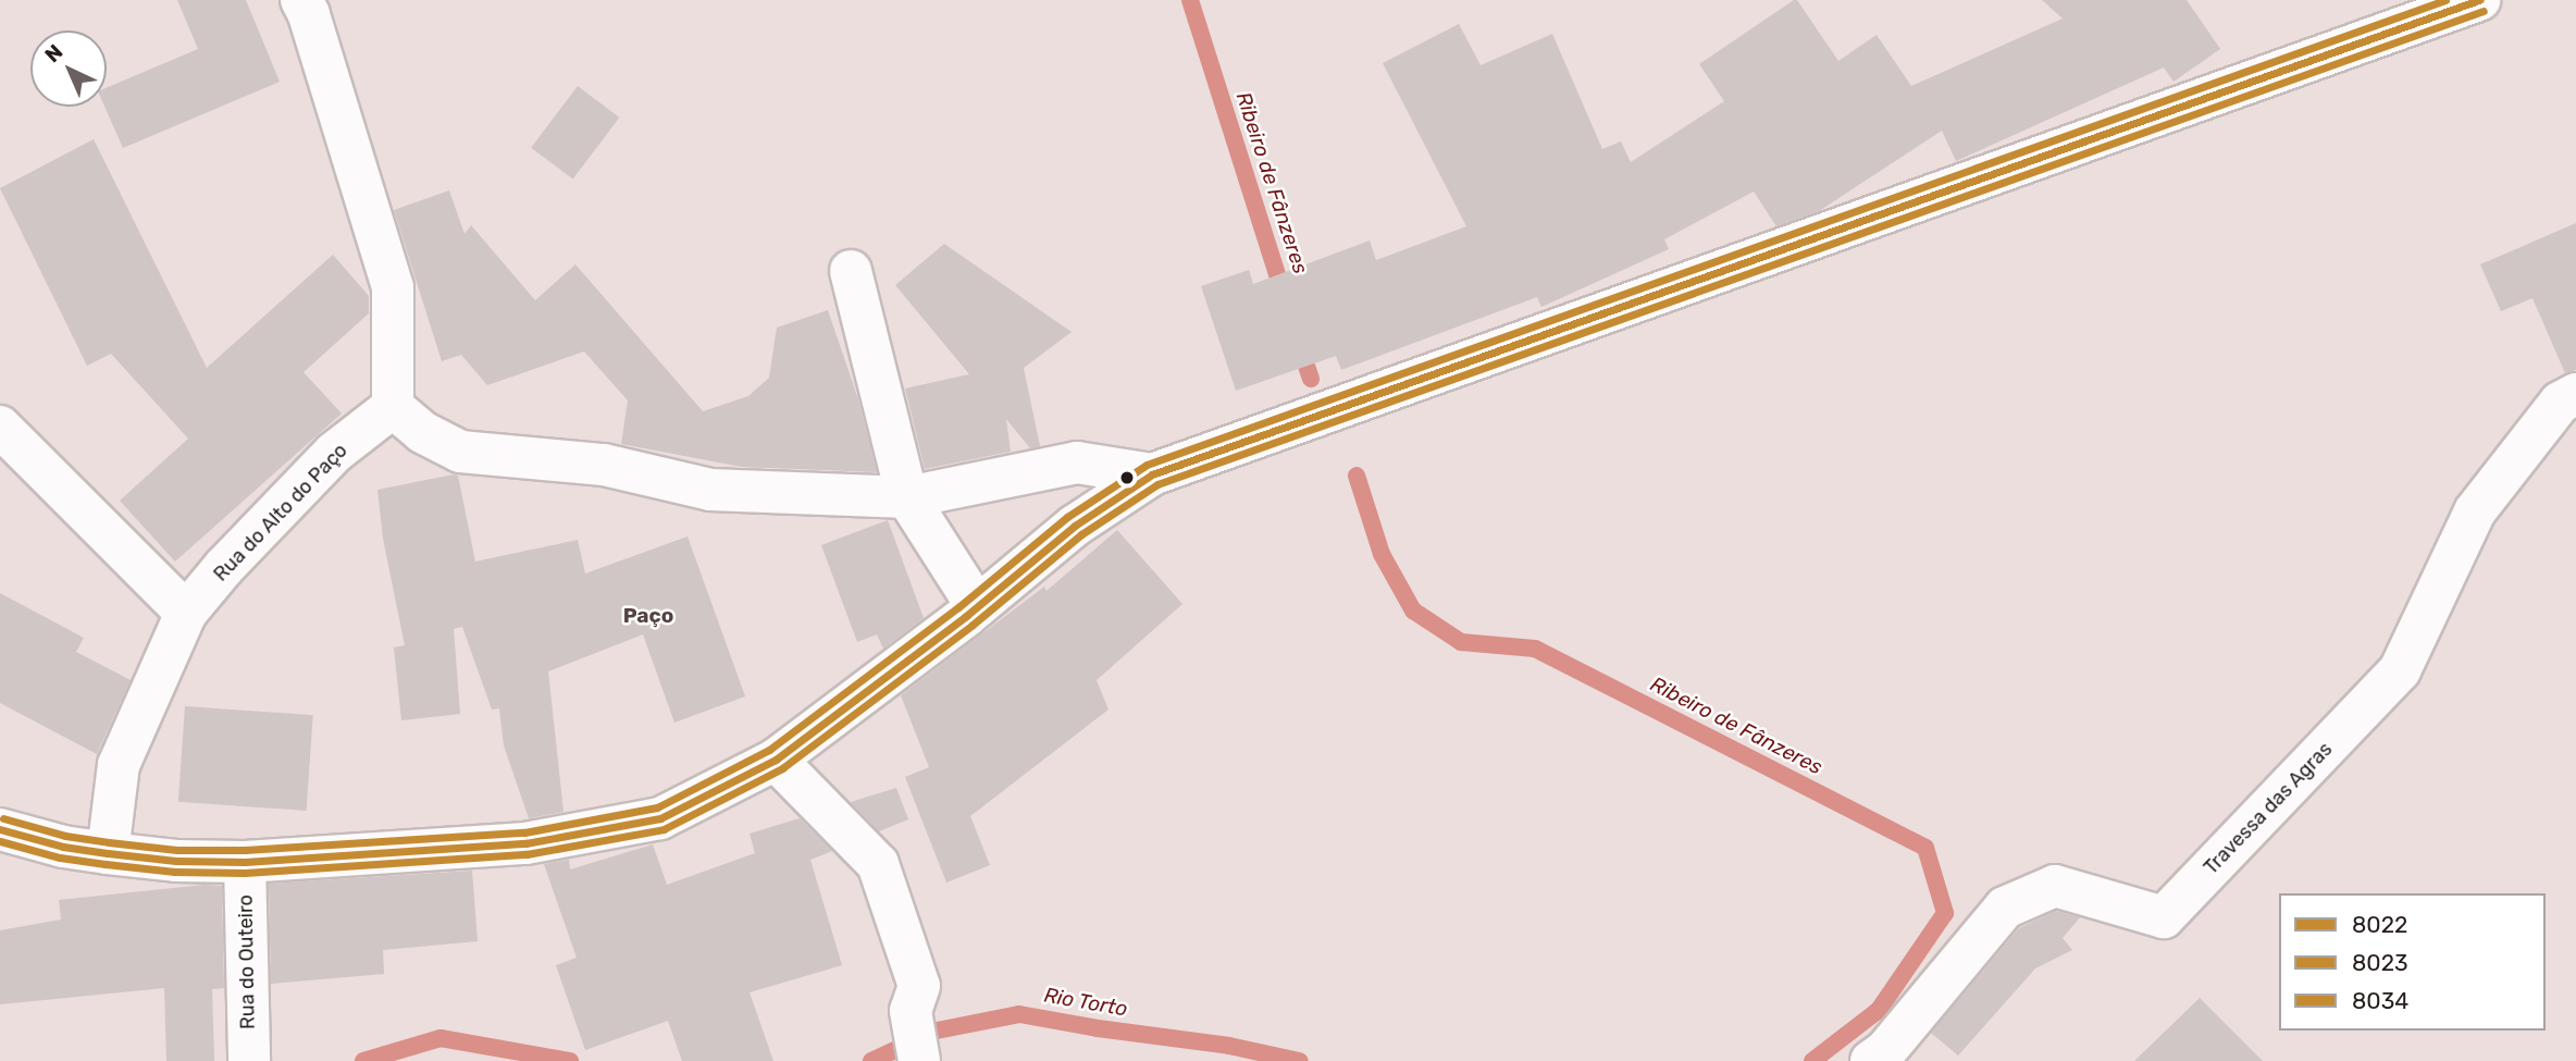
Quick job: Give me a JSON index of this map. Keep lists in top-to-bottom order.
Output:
{
  "streets": {
    "street": ["Rua do Alto do Paço", "Travessa das Agras", "Rua do Outeiro"]
  },
  "districts": ["Paço"],
  "water": ["Ribeiro de Fânzeres", "Rio Torto"],
  "lines": ["transit line 8022", "transit line 8034", "transit line 8023"],
  "legend": ["8022", "8023", "8034"],
  "north": "top left"
}
